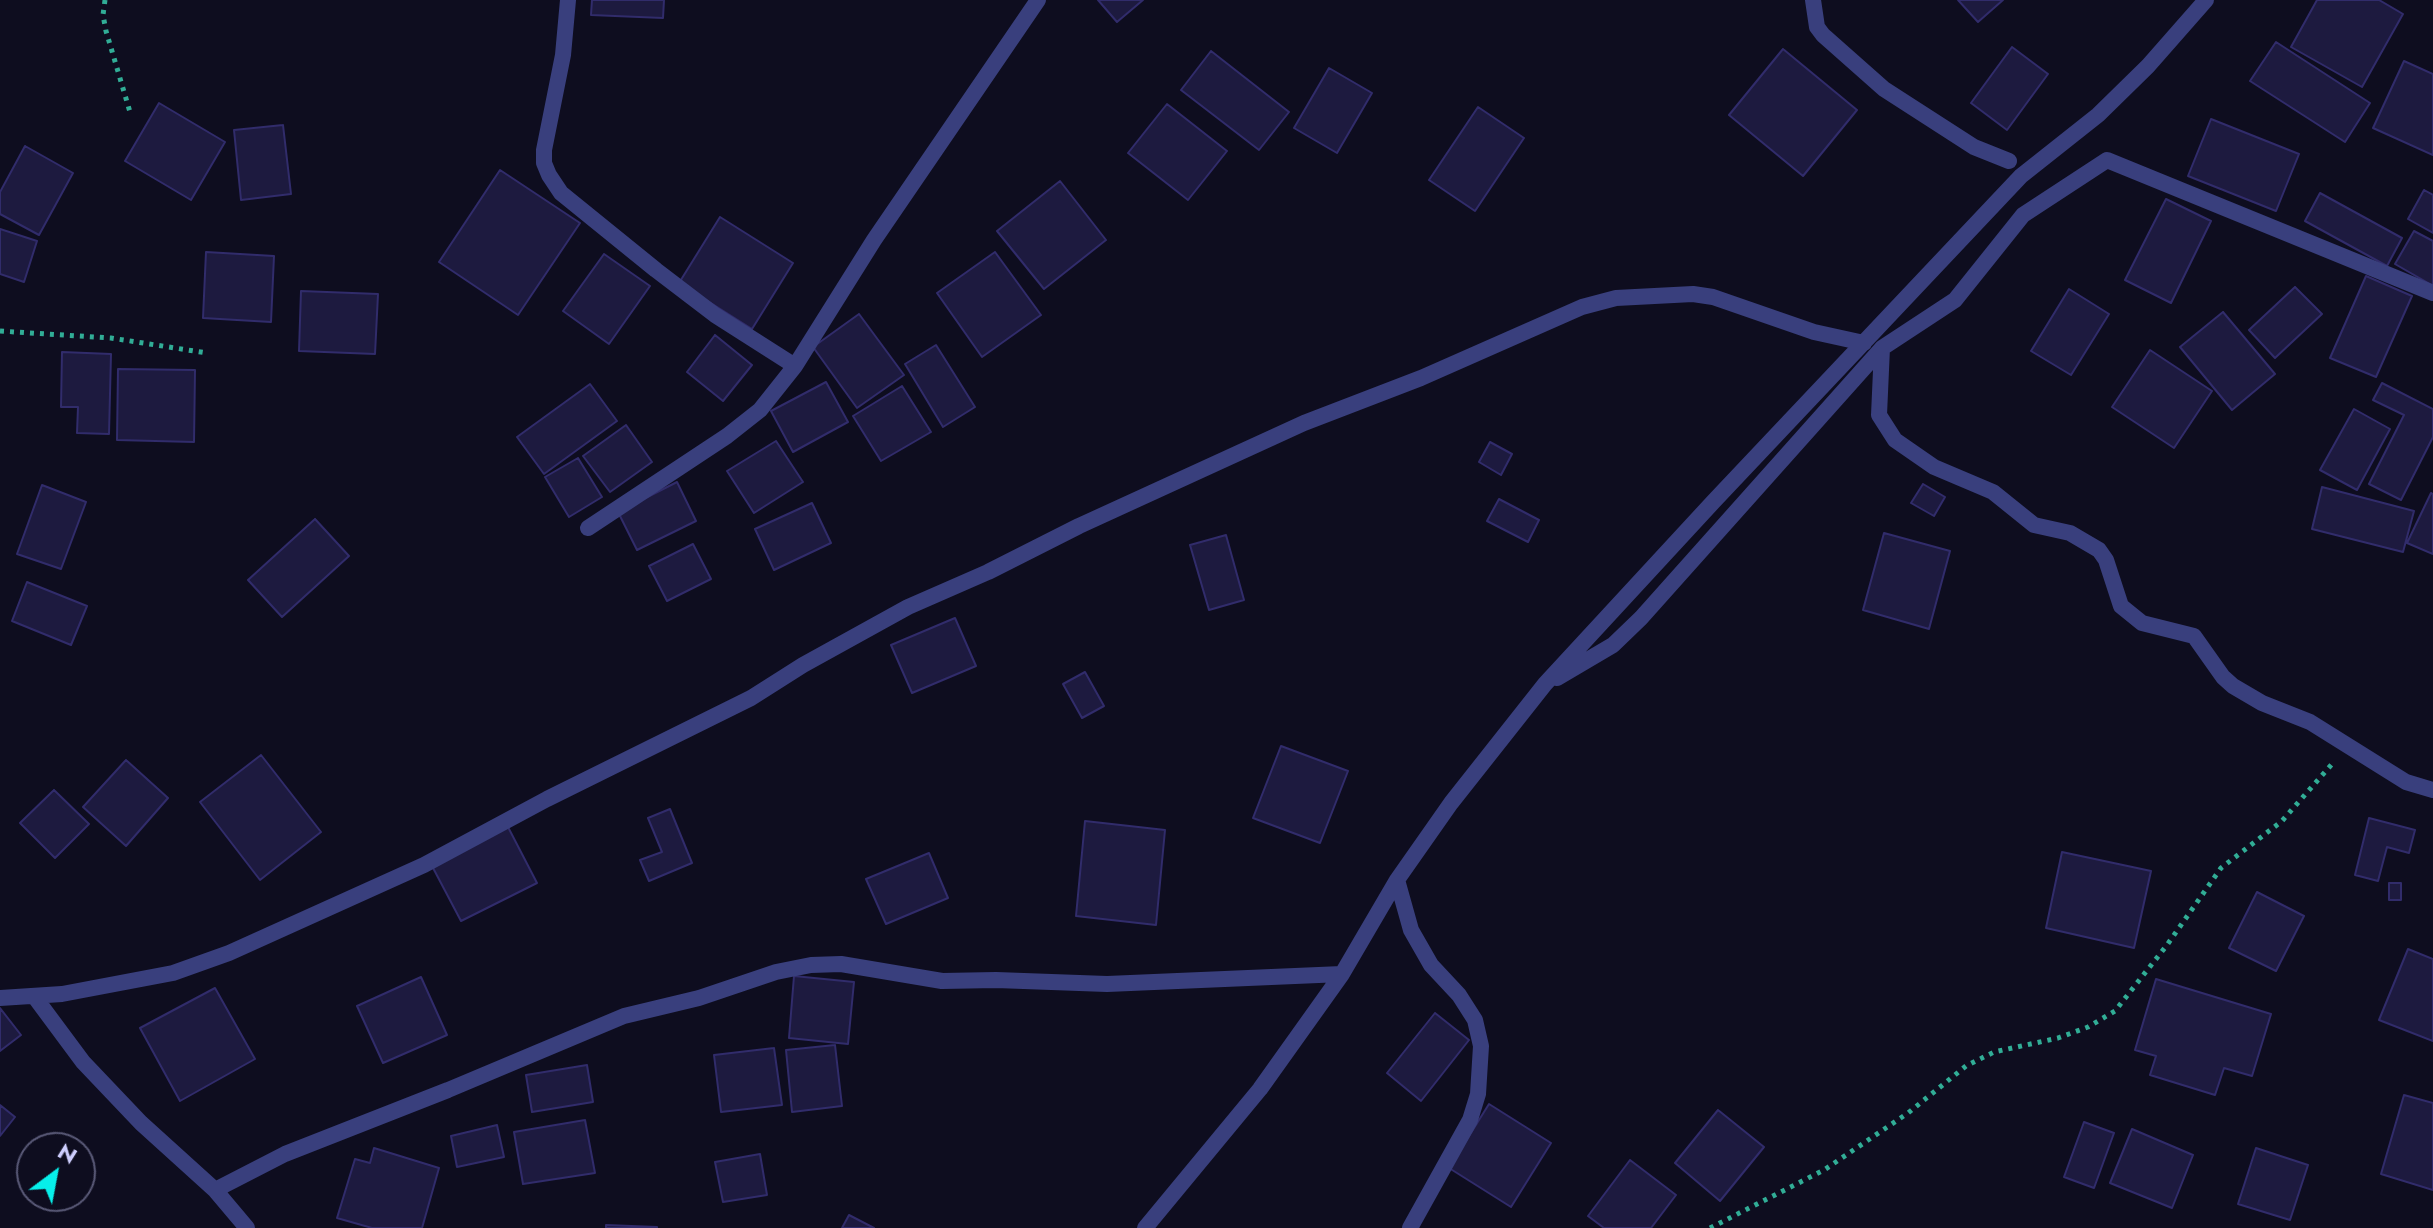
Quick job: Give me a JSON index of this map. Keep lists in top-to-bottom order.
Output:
{
  "north": "top right"
}
